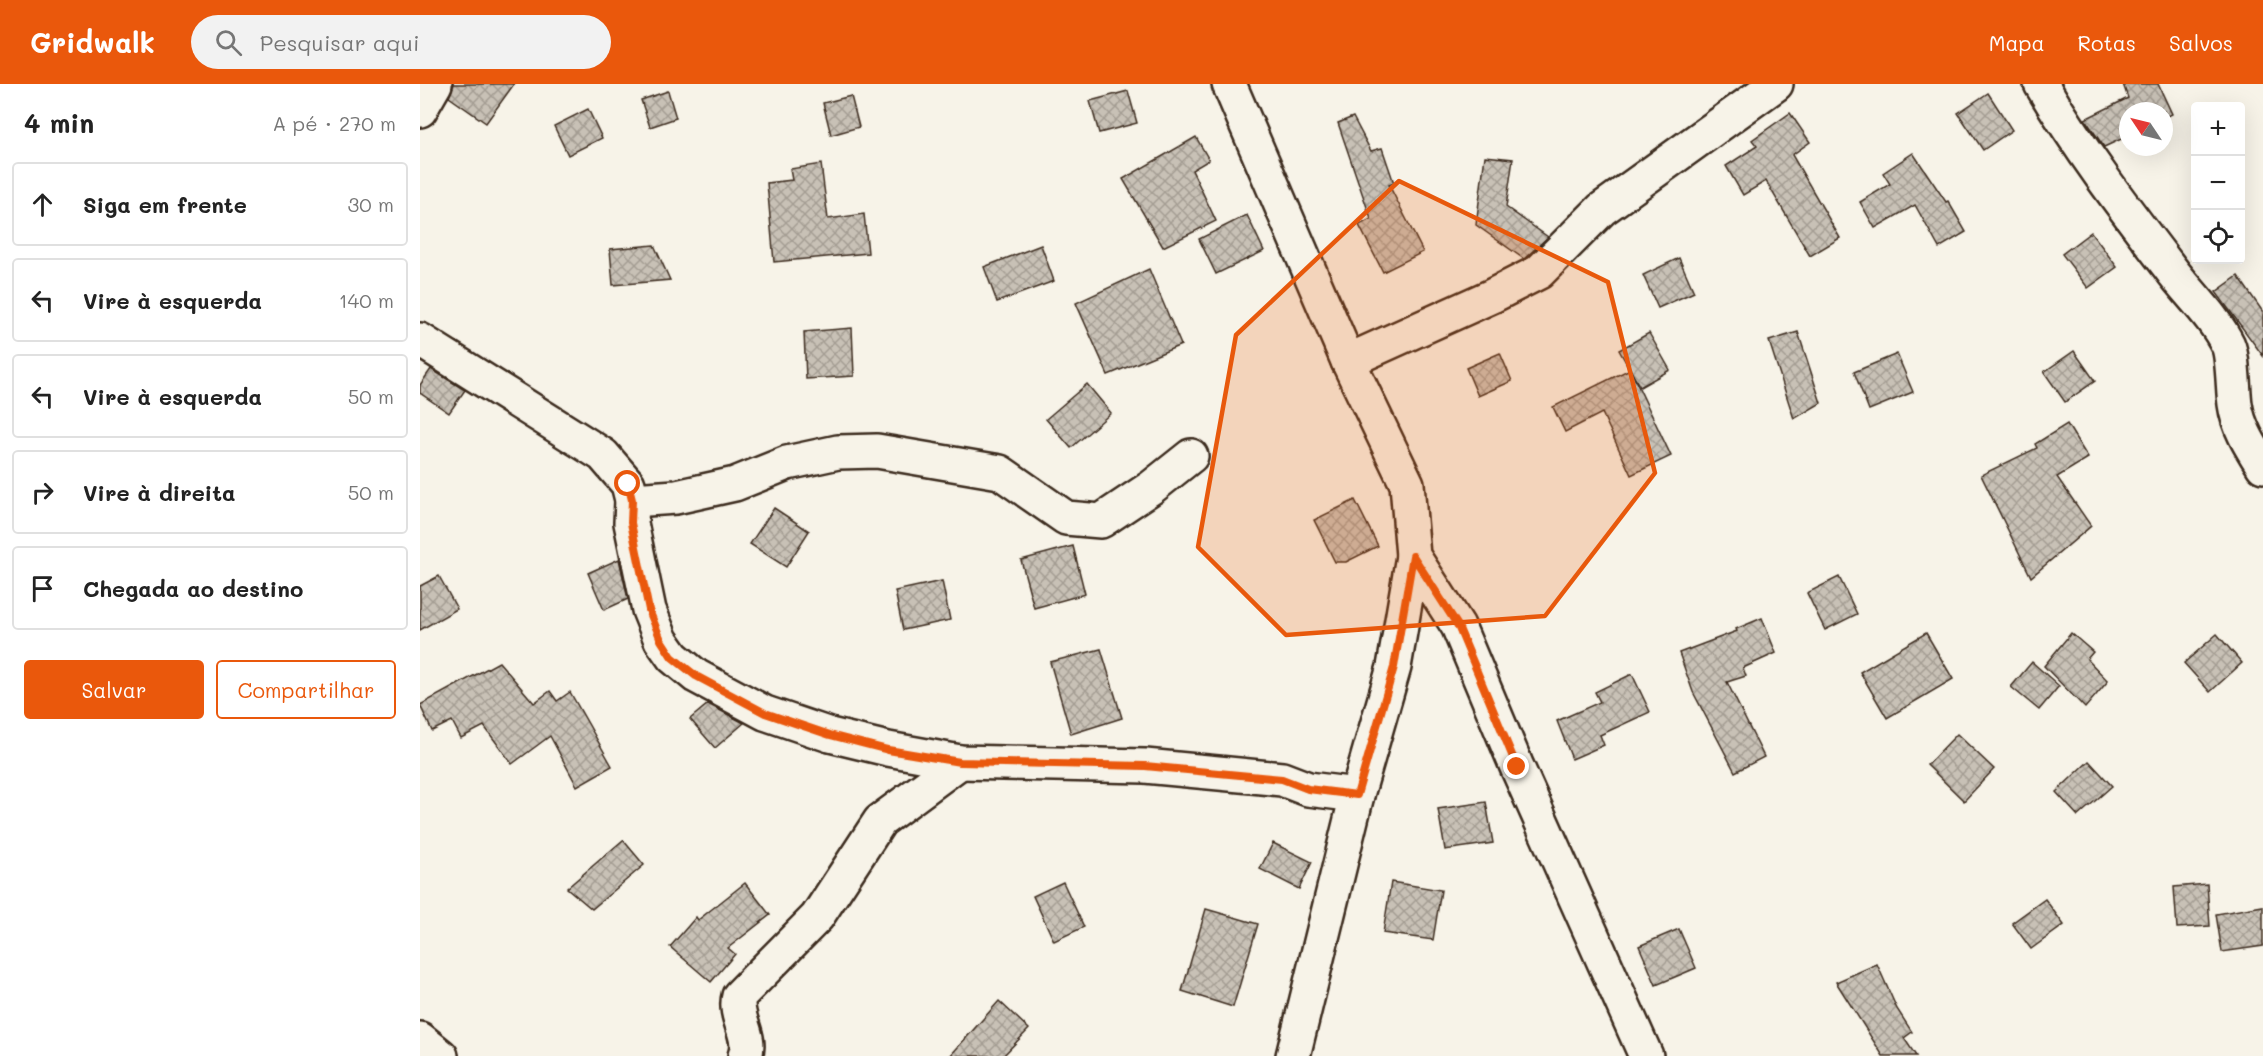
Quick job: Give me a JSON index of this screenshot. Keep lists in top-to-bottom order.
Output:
{
  "north": "top left",
  "page": {
    "header": "Gridwalk",
    "search": "Pesquisar aqui",
    "nav": ["Mapa", "Rotas", "Salvos"],
    "heading": ["4 min", "A pé · 270 m"],
    "map_buttons": ["+", "−"],
    "list": [
      ["Siga em frente", "30 m"],
      ["Vire à esquerda", "140 m"],
      ["Vire à esquerda", "50 m"],
      ["Vire à direita", "50 m"],
      "Chegada ao destino"
    ],
    "buttons": ["Salvar", "Compartilhar"]
  }
}
